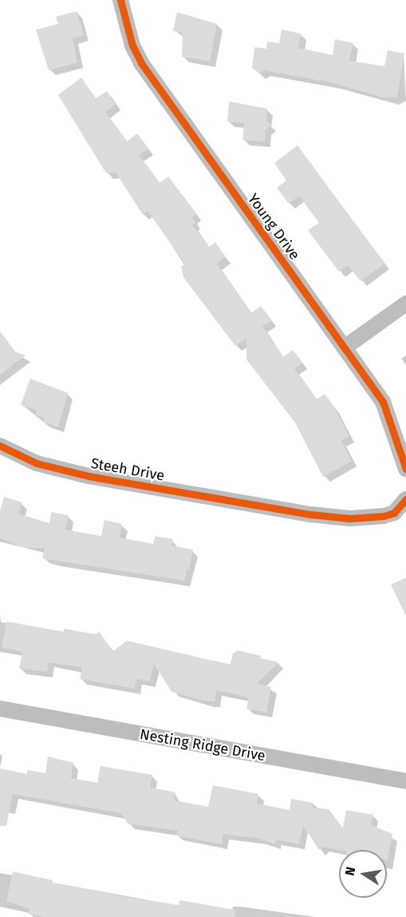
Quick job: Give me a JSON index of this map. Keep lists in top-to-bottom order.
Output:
{
  "streets": {
    "street": ["Young Drive", "Steeh Drive", "Nesting Ridge Drive"]
  },
  "north": "left"
}
